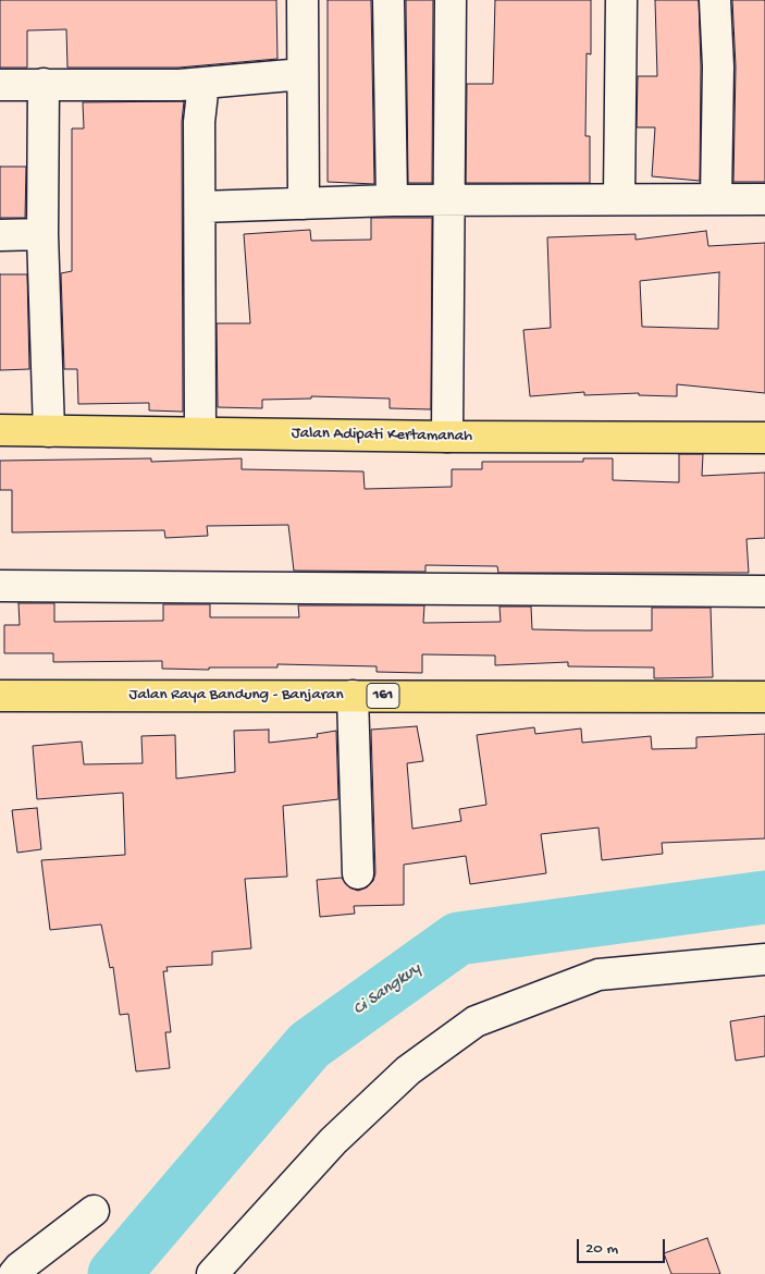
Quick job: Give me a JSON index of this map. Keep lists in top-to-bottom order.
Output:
{
  "streets": {
    "main road": ["Jalan Adipati Kertamanah", "Jalan Raya Bandung - Banjaran", "161"]
  },
  "water": ["Ci Sangkuy"],
  "scale_bar": "20 m"
}
